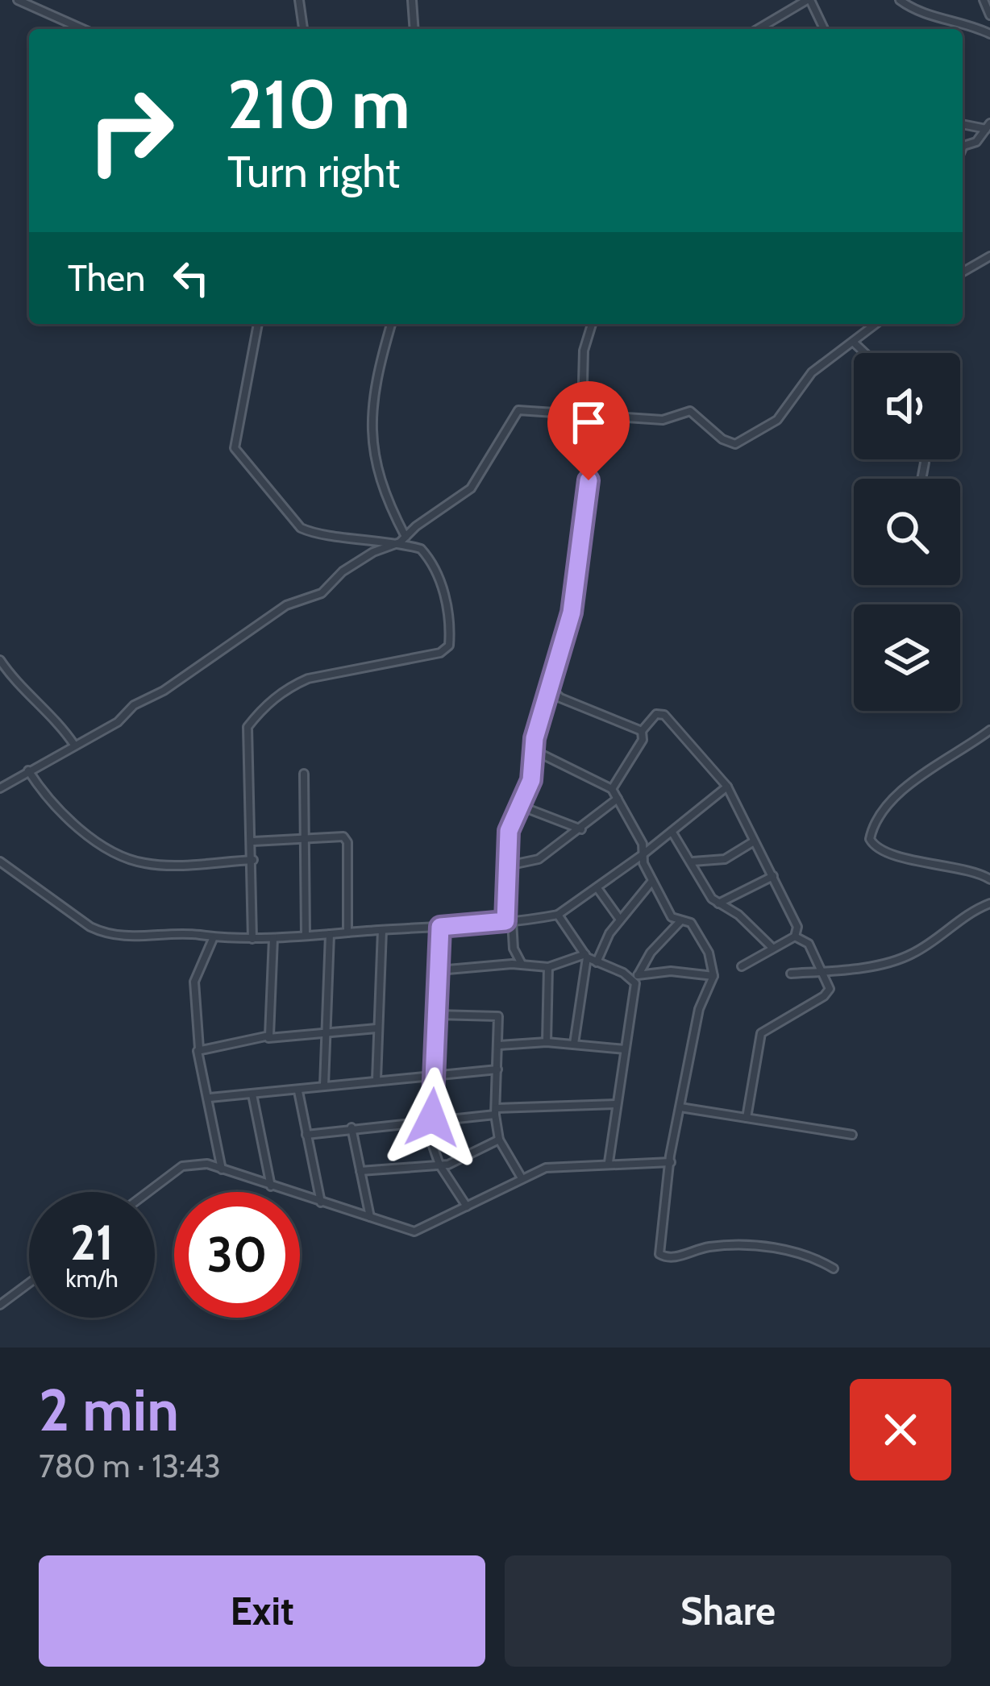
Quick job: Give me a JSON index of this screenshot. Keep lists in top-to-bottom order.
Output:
{
  "page": {
    "turn": ["210 m", "Turn right"],
    "then": "Then",
    "speed": "21 km/h",
    "limit": "30",
    "heading": ["2 min", "780 m · 13:43"],
    "buttons": ["Exit", "Share"]
  }
}
